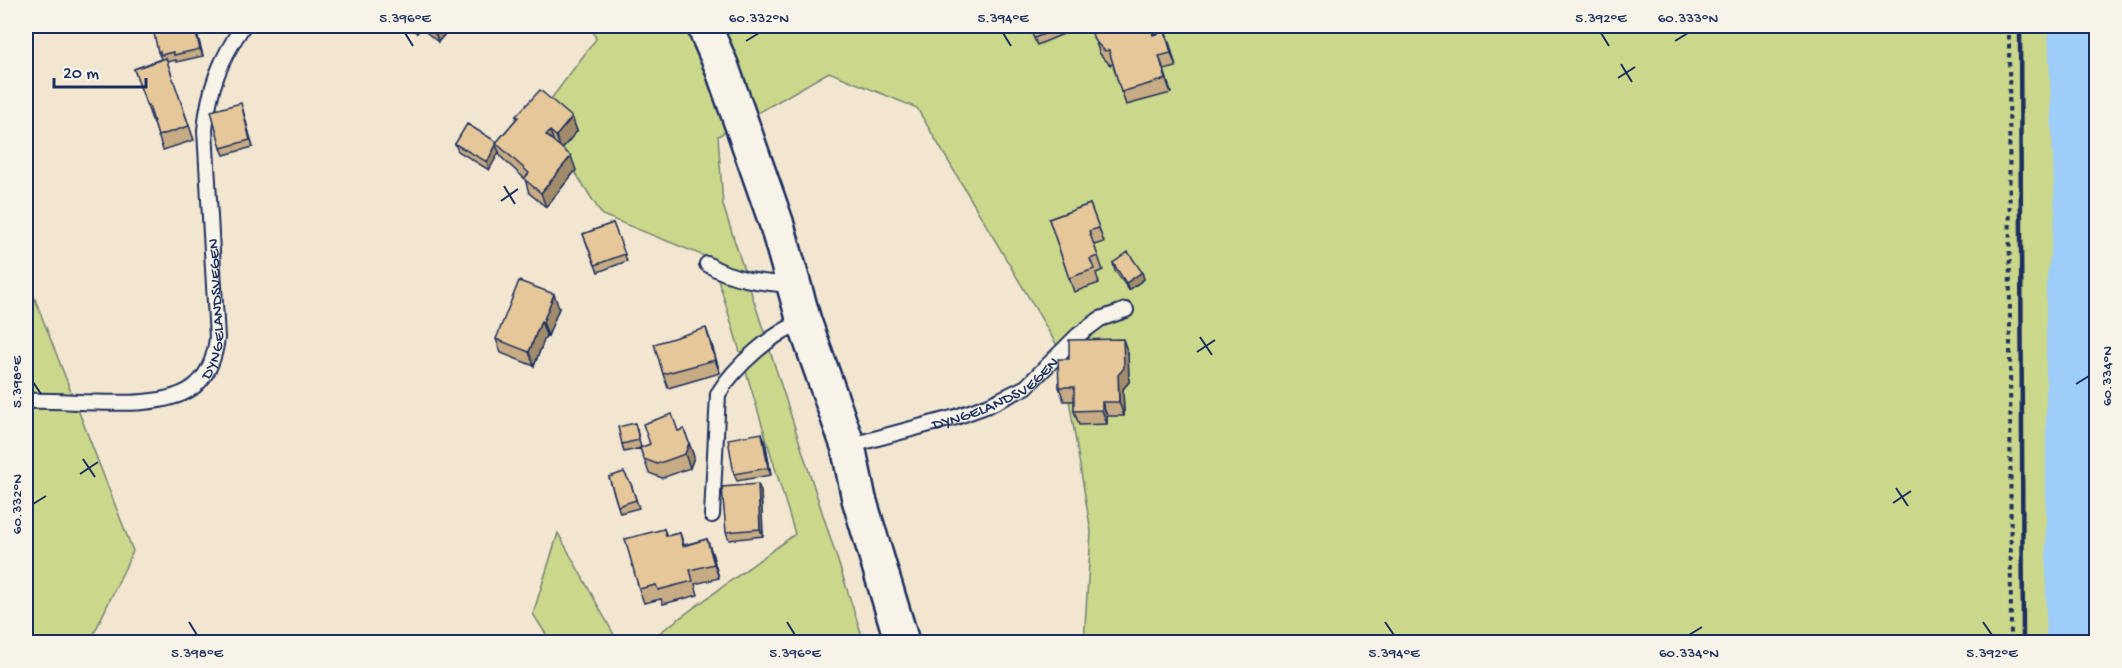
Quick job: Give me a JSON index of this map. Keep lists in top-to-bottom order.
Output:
{
  "streets": {
    "lane": ["DYNGELANDSVEGEN"]
  },
  "scale_bar": "20 m",
  "coordinates": [
    "5.396°E",
    "60.332°N",
    "5.394°E",
    "5.392°E",
    "60.333°N",
    "60.334°N",
    "5.398°E"
  ]
}
